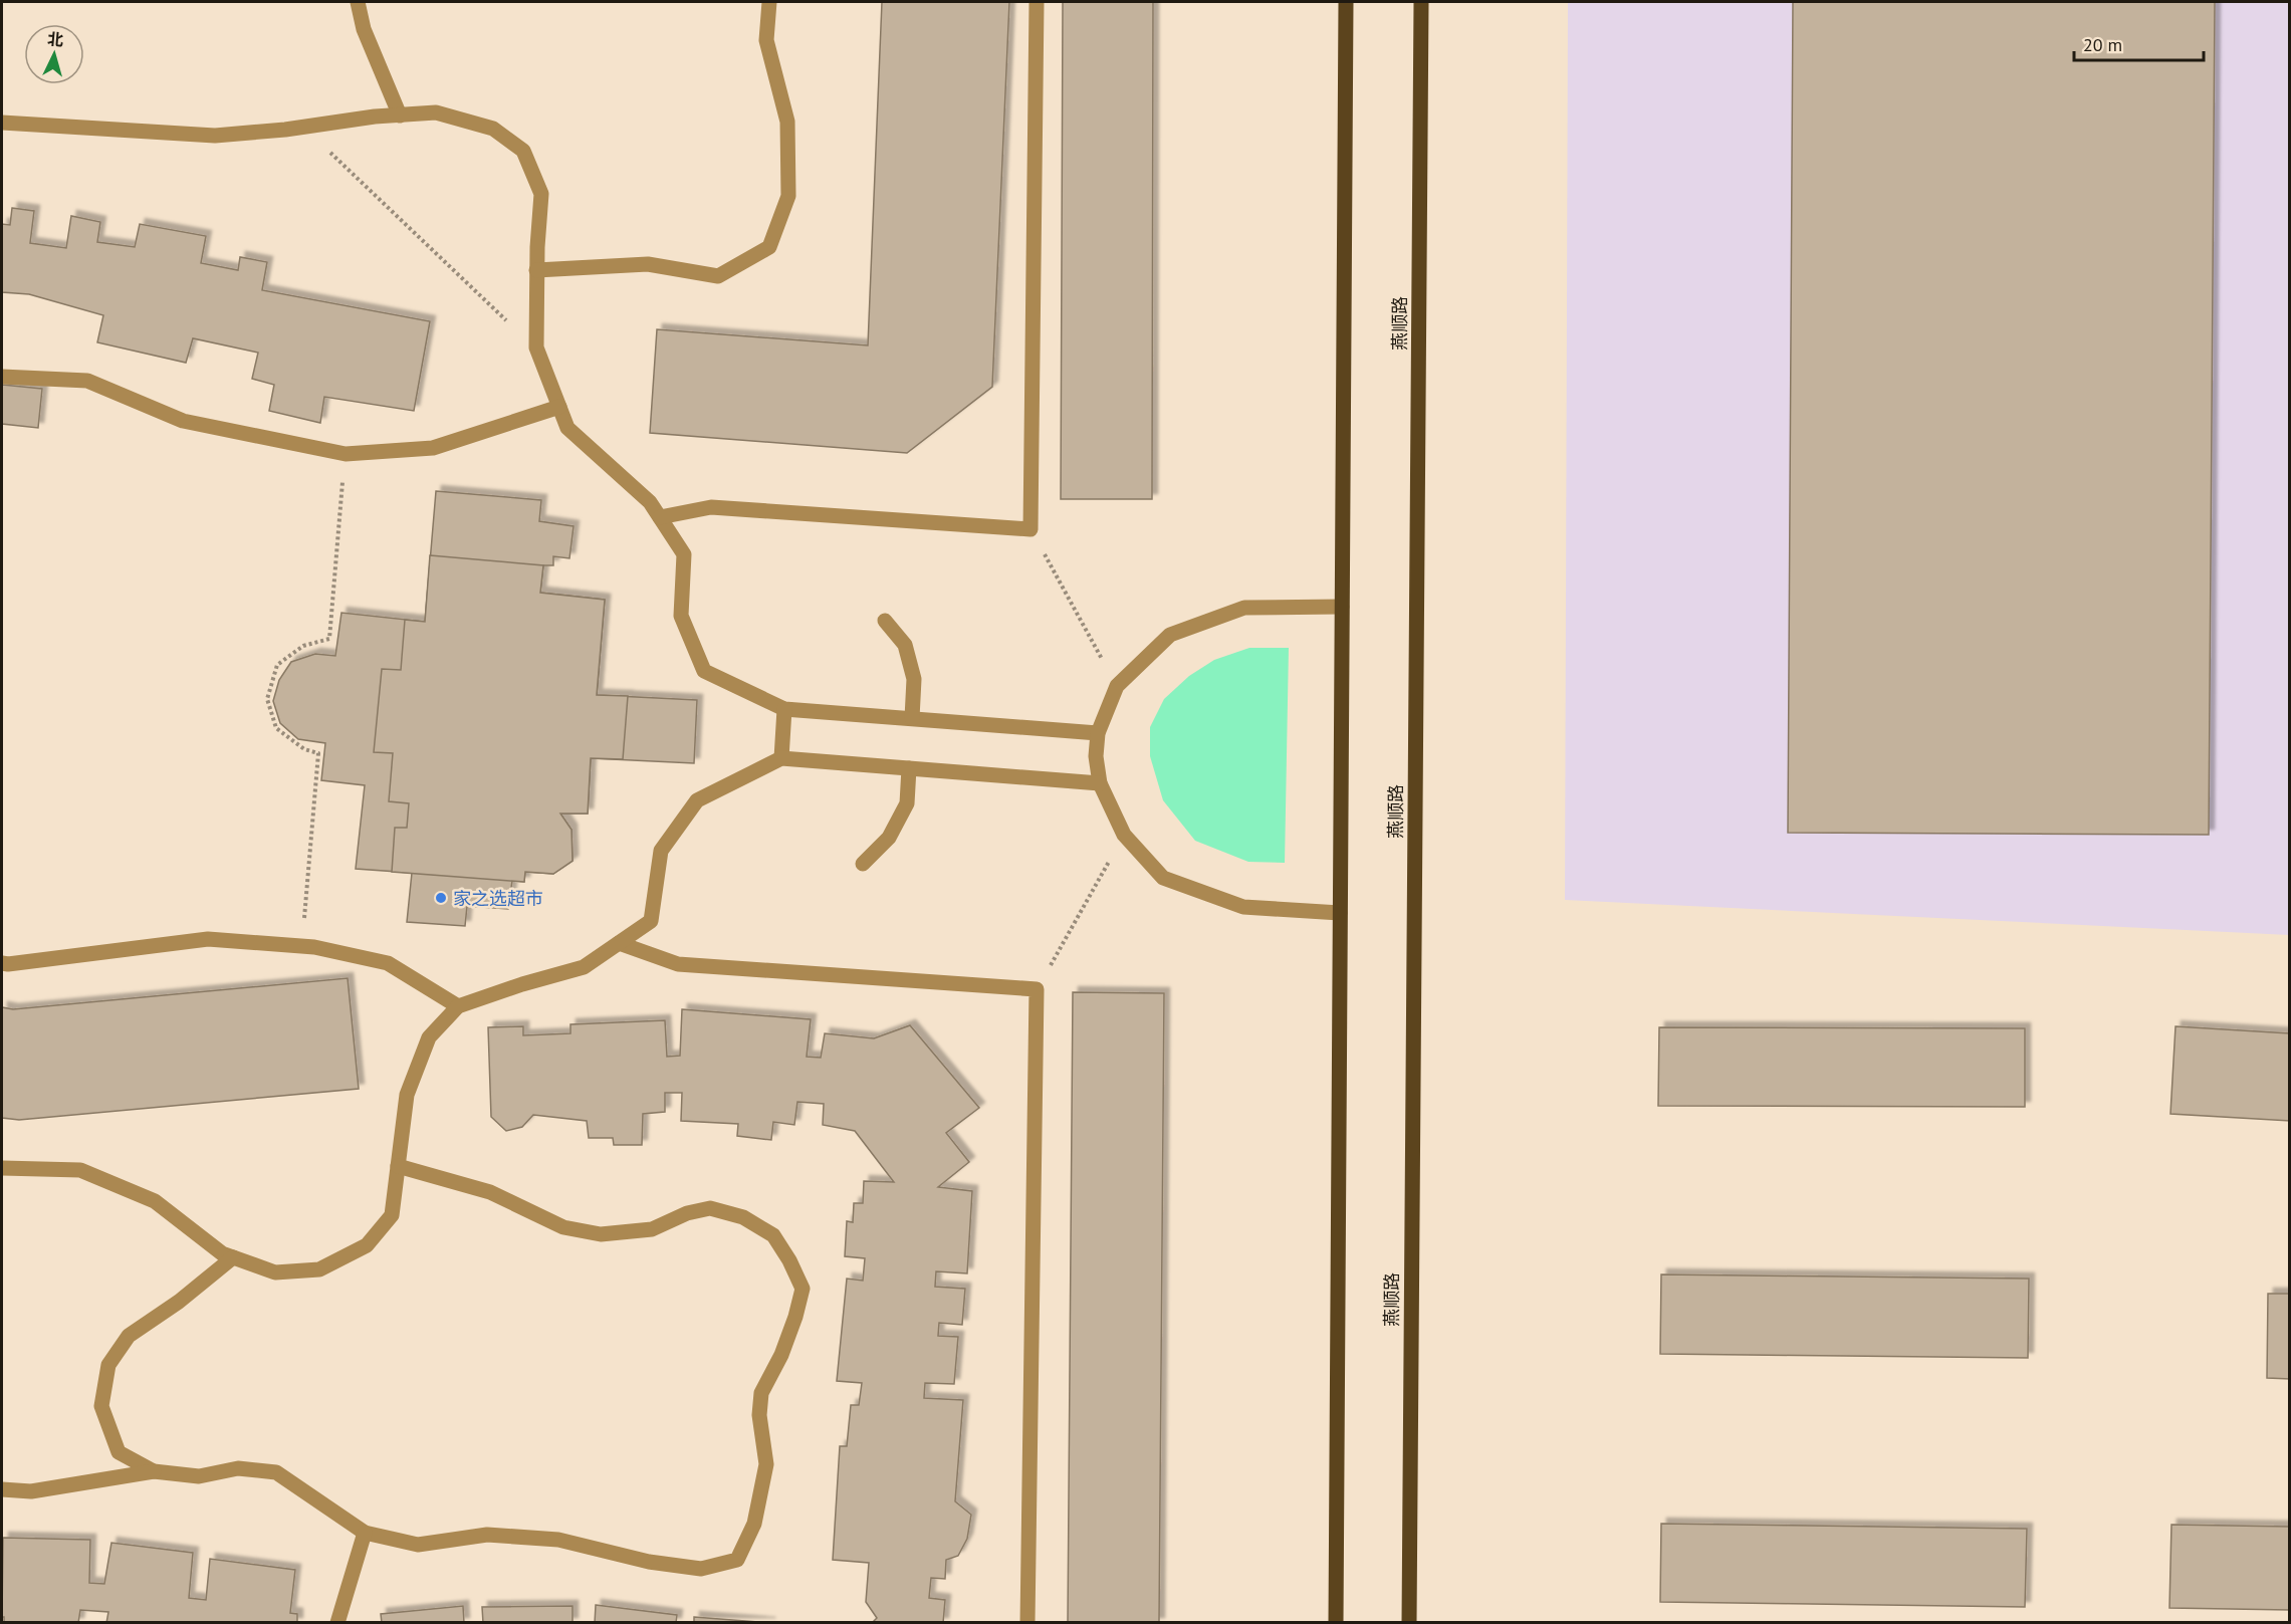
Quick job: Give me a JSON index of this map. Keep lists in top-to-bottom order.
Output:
{
  "streets": {
    "main road": ["燕顺路"]
  },
  "places": ["家之选超市"],
  "scale_bar": "20 m",
  "north": "top"
}
